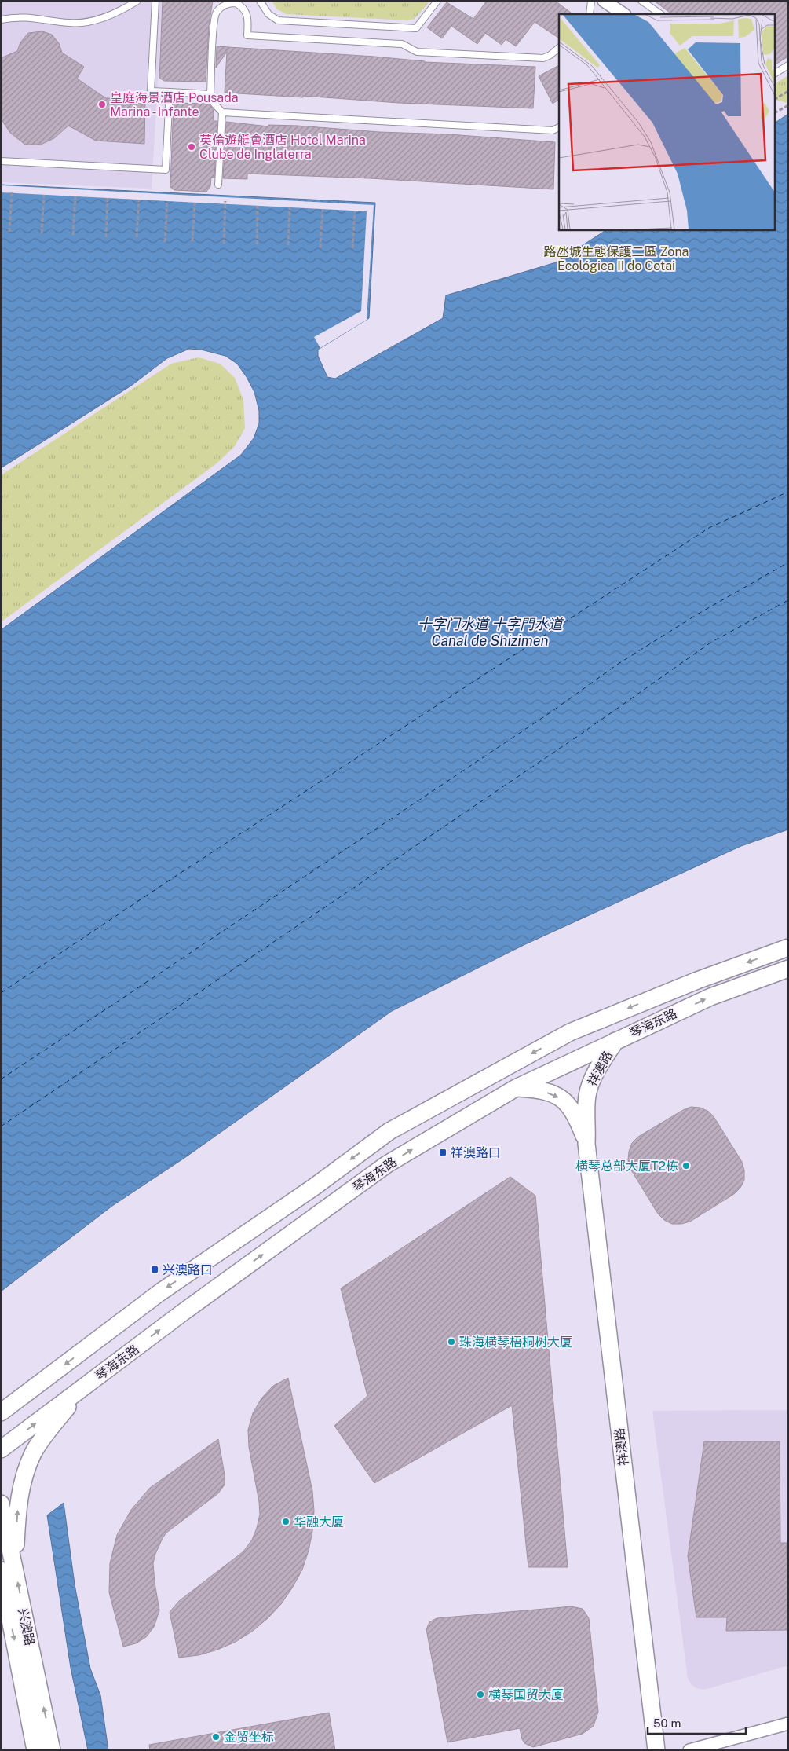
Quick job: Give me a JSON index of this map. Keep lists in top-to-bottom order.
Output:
{
  "streets": {
    "main road": ["琴海东路", "祥澳路", "兴澳路"]
  },
  "crossings": [
    ["琴海东路", "祥澳路"]
  ],
  "water": ["十字门水道 十字門水道 Canal de Shizimen"],
  "parks": ["路氹城生態保護二區 Zona Ecológica II do Cotai"],
  "places": {
    "other": [
      "皇庭海景酒店 Pousada Marina - Infante",
      "英倫遊艇會酒店 Hotel Marina Clube de Inglaterra",
      "横琴总部大厦T2栋",
      "珠海横琴梧桐树大厦",
      "华融大厦",
      "横琴国贸大厦",
      "金贸坐标"
    ],
    "transit": ["祥澳路口", "兴澳路口"]
  },
  "scale_bar": "50 m"
}
